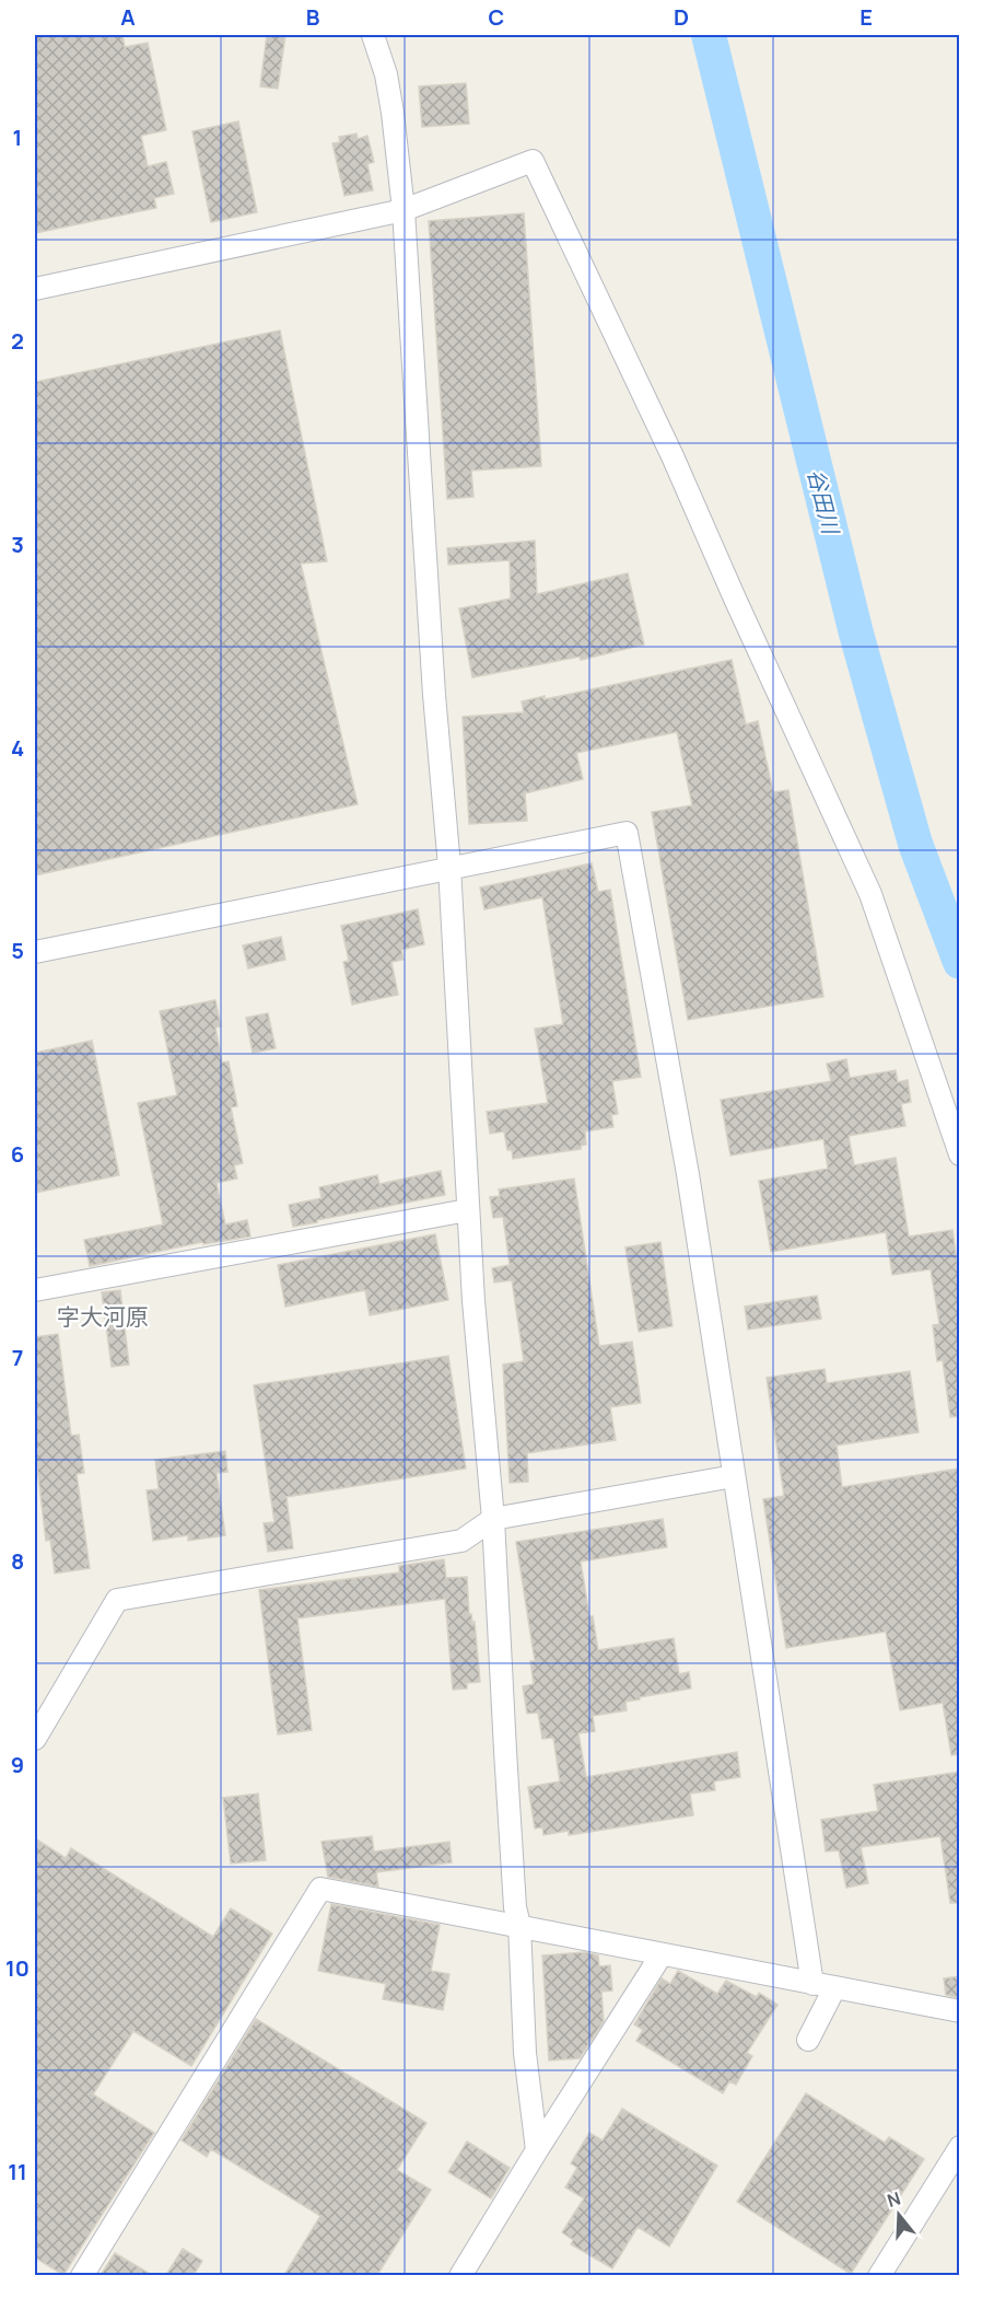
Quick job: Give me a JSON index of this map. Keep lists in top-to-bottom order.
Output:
{
  "districts": ["字大河原"],
  "water": ["谷田川"],
  "north": "top",
  "grid": {
    "columns": [
      "A",
      "B",
      "C",
      "D",
      "E"
    ],
    "rows": [
      "1",
      "2",
      "3",
      "4",
      "5",
      "6",
      "7",
      "8",
      "9",
      "10",
      "11"
    ]
  }
}
